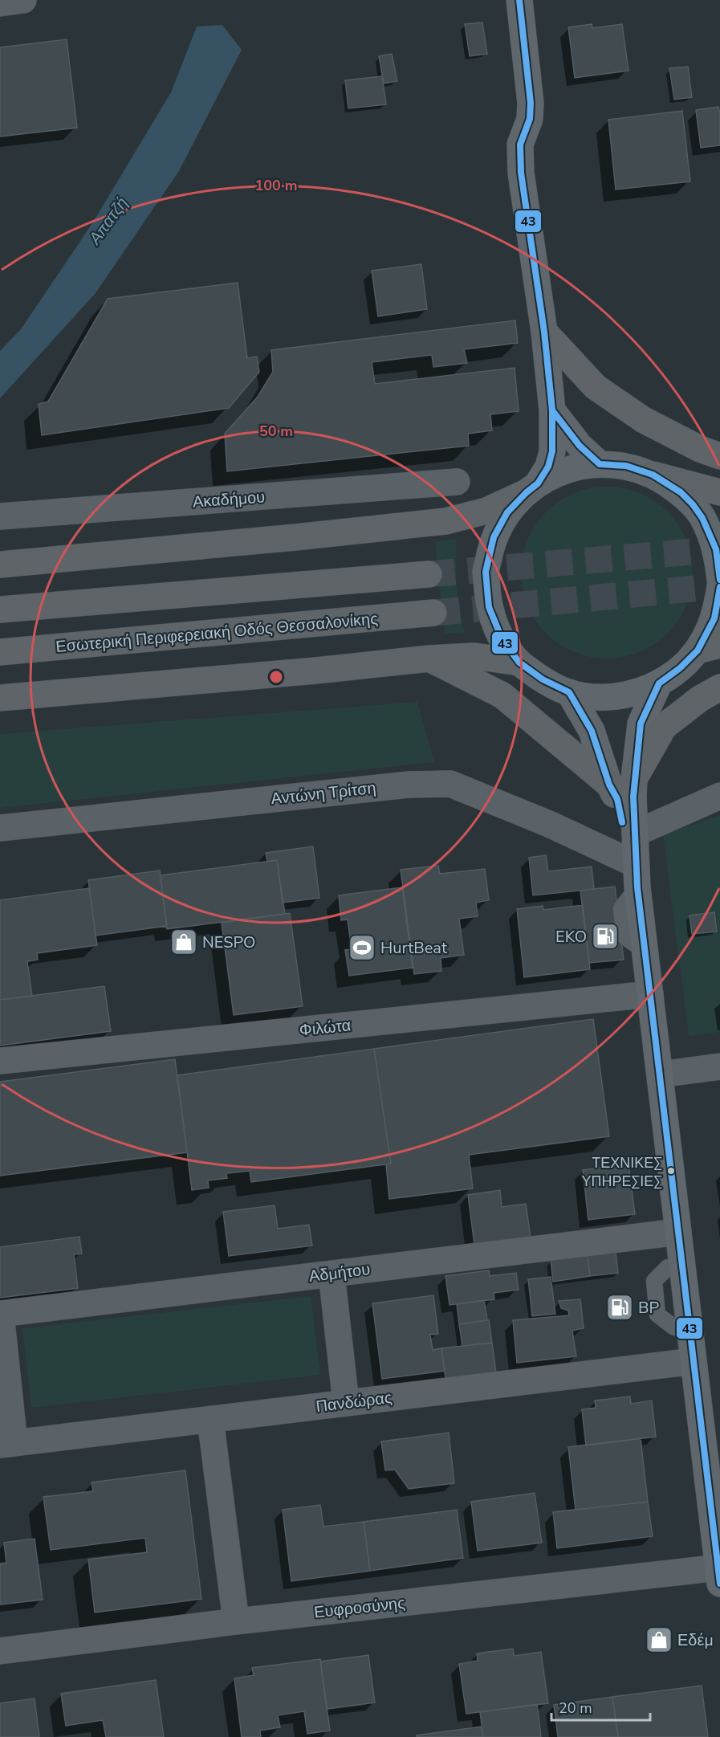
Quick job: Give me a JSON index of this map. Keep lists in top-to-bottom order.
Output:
{
  "streets": {
    "highway": ["Εσωτερική Περιφερειακή Οδός Θεσσαλονίκης"],
    "street": [
      "Ακαδήμου",
      "Αντώνη Τρίτση",
      "Φιλώτα",
      "Αδμήτου",
      "Πανδώρας",
      "Ευφροσύνης"
    ]
  },
  "crossings": [
    ["Αδμήτου", "Πανδώρας"]
  ],
  "water": ["Απατζή"],
  "places": {
    "fuel station": ["EKO", "BP"],
    "shop": ["NESPO", "Εδέμ"],
    "sports": ["HurtBeat"],
    "other": ["ΤΕΧΝΙΚΕΣ ΥΠΗΡΕΣΙΕΣ"]
  },
  "lines": ["transit line 43"],
  "scale_bar": "20 m",
  "rings": ["100 m", "50 m"]
}
